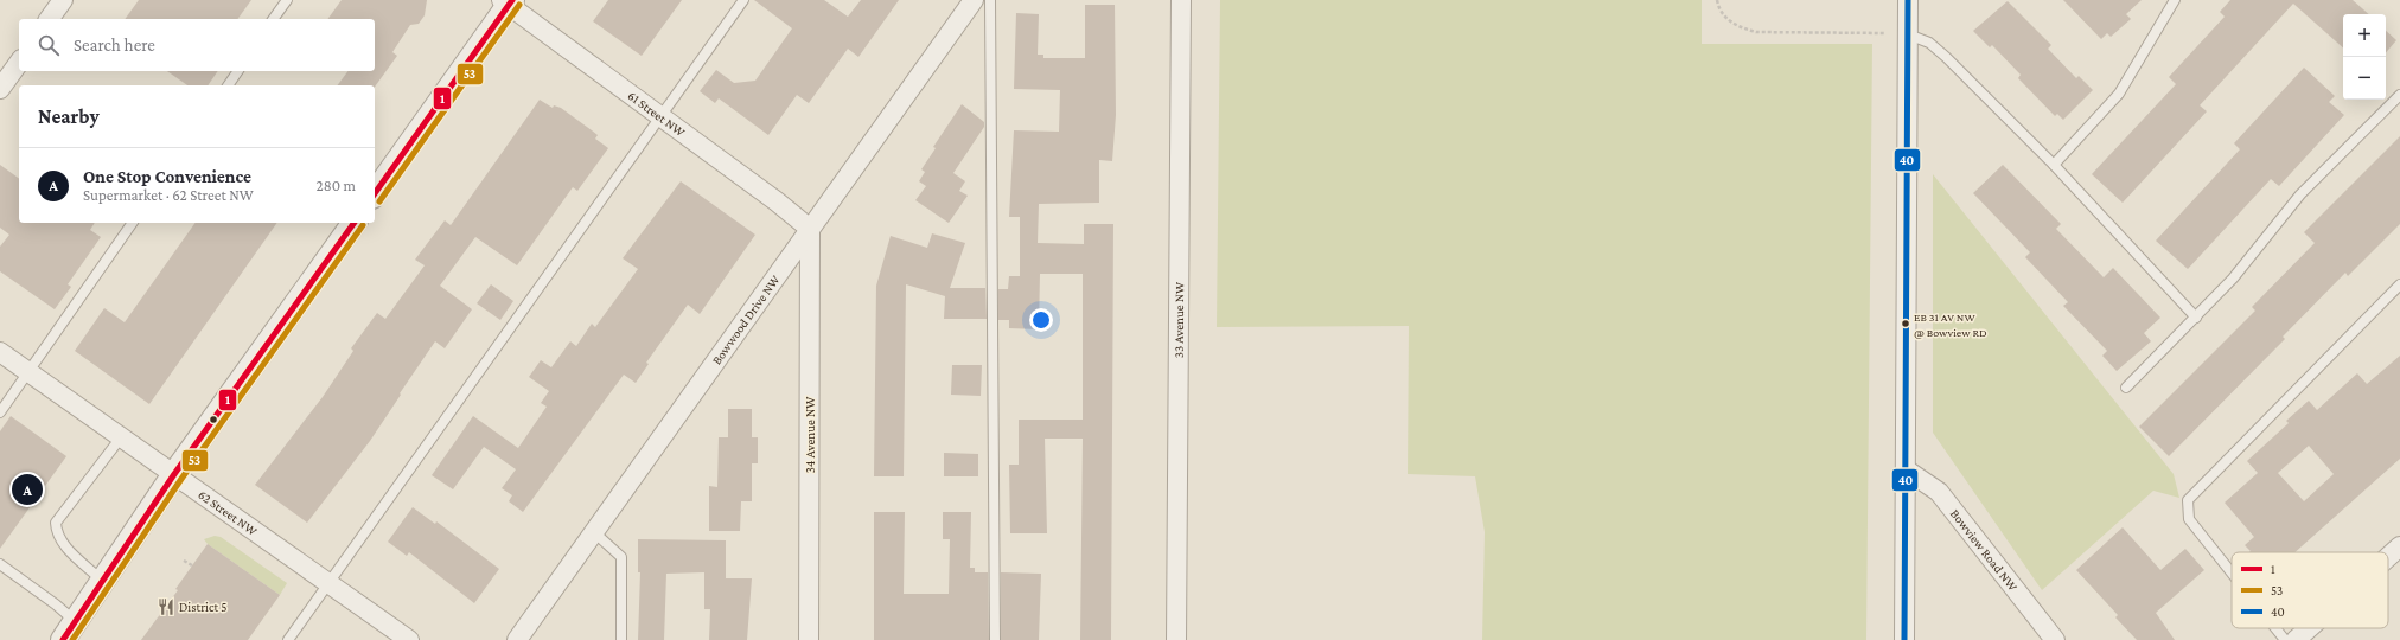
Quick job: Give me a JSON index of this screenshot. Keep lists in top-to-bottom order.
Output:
{
  "streets": {
    "street": [
      "61 Street NW",
      "Bowwood Drive NW",
      "33 Avenue NW",
      "34 Avenue NW",
      "62 Street NW",
      "Bowview Road NW"
    ]
  },
  "crossings": [
    ["61 Street NW", "Bowwood Drive NW"],
    ["61 Street NW", "34 Avenue NW"],
    ["Bowwood Drive NW", "34 Avenue NW"]
  ],
  "places": {
    "other": ["EB 31 AV NW @ Bowview RD"],
    "restaurant": ["District 5"]
  },
  "lines": ["transit line 1", "transit line 40", "transit line 53"],
  "legend": ["1", "53", "40"],
  "page": {
    "map_buttons": ["+", "−"],
    "search": "Search here",
    "heading": "Nearby",
    "list": [
      {
        "mark": "A",
        "name": "One Stop Convenience",
        "note": "Supermarket · 62 Street NW",
        "value": "280 m"
      }
    ],
    "pins": "A"
  }
}
